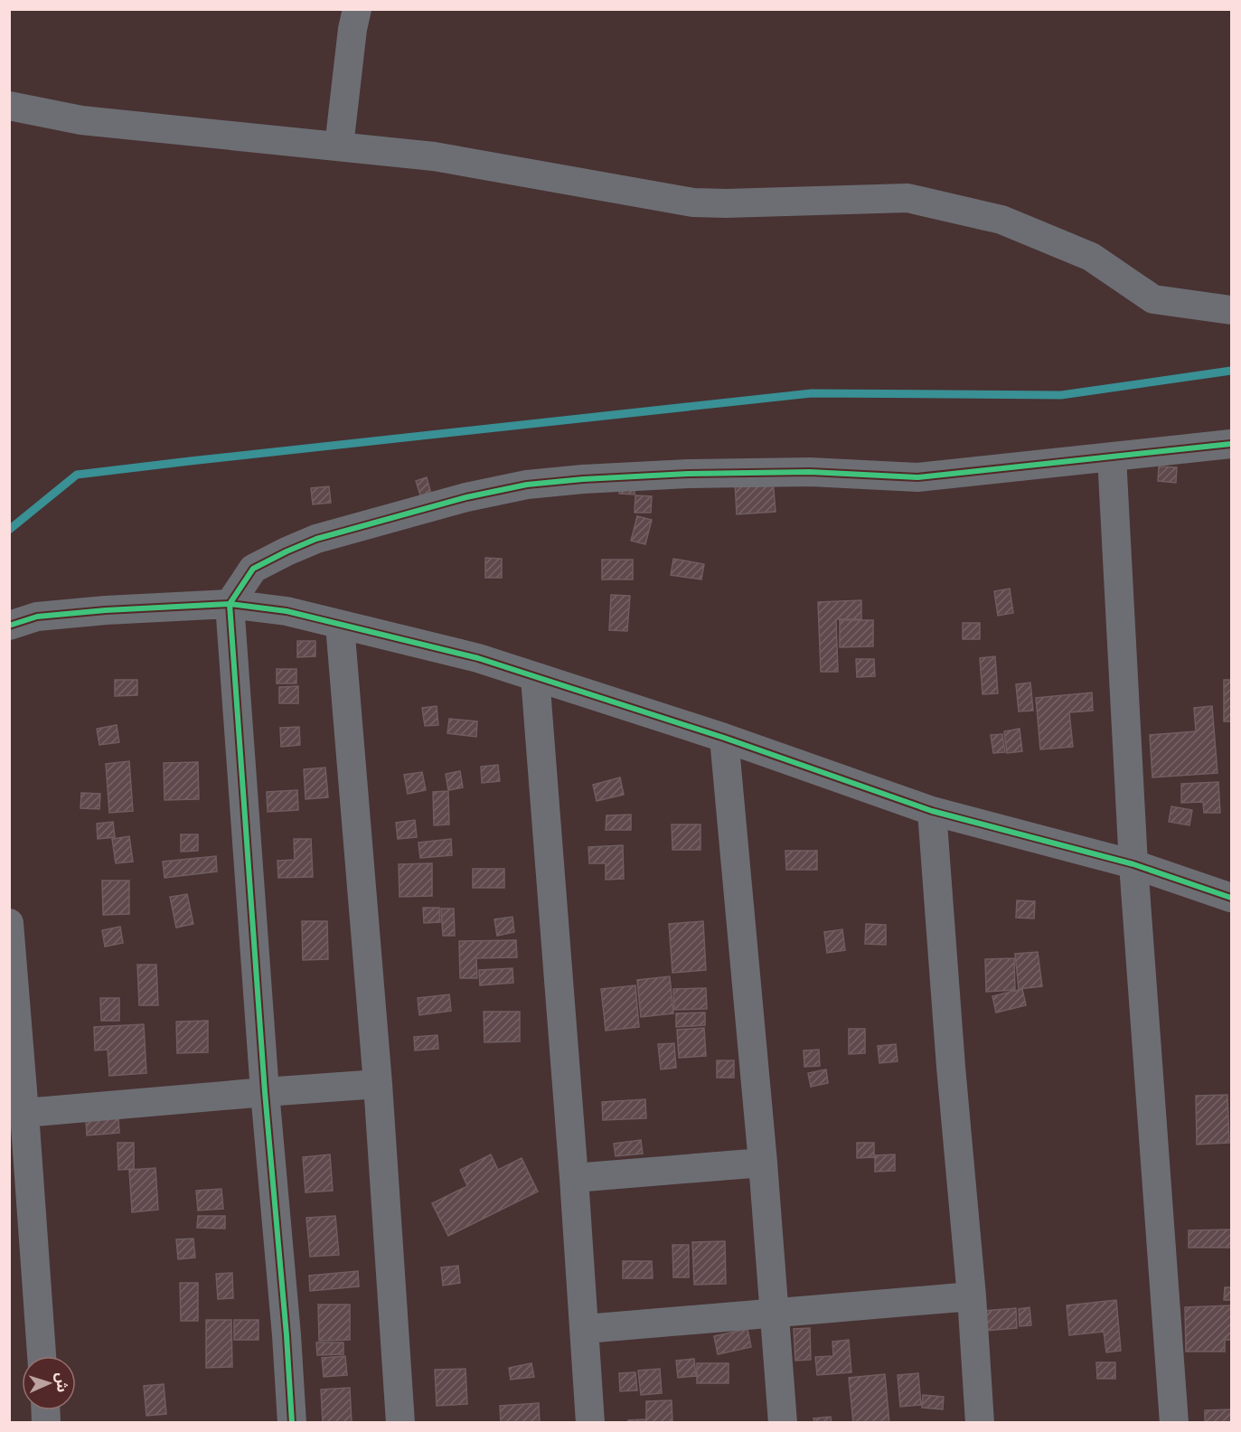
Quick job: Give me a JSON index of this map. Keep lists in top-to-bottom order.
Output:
{
  "north": "right"
}
